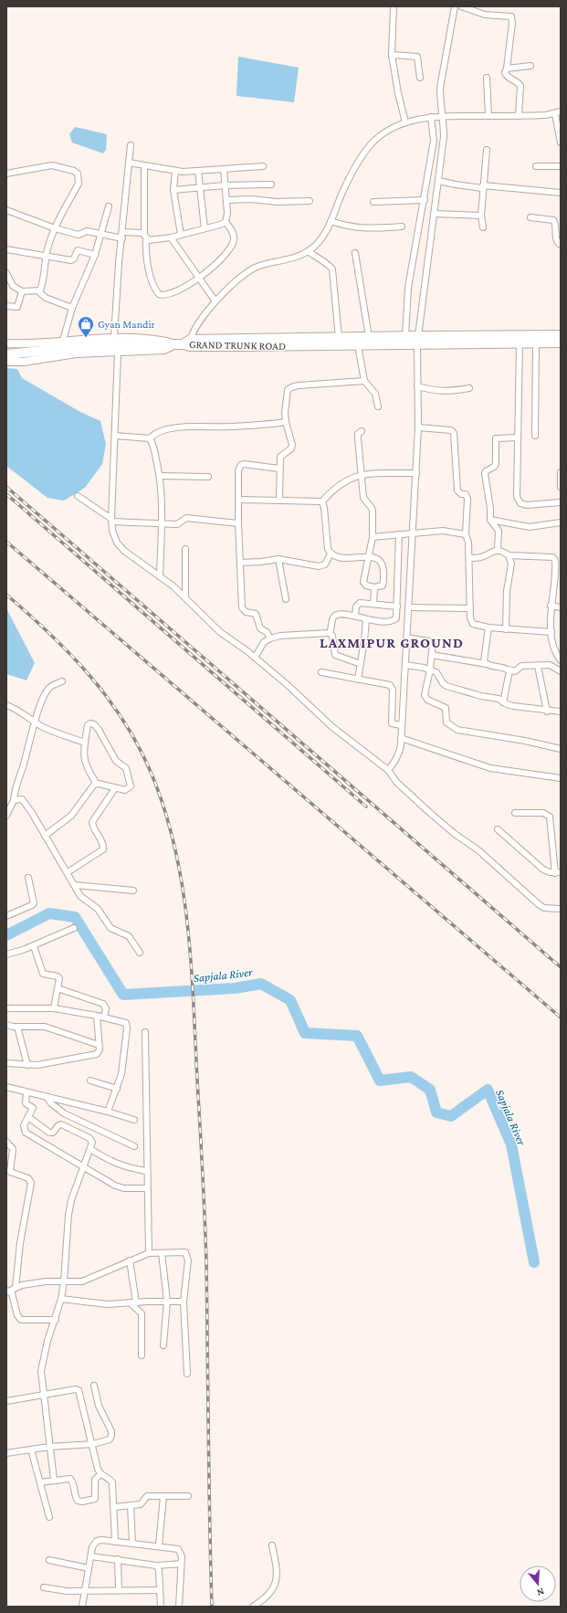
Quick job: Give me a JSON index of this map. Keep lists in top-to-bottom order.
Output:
{
  "streets": {
    "main road": ["GRAND TRUNK ROAD"]
  },
  "districts": ["LAXMIPUR GROUND"],
  "water": ["Sapjala River"],
  "places": {
    "shop": ["Gyan Mandir"]
  },
  "north": "bottom"
}
